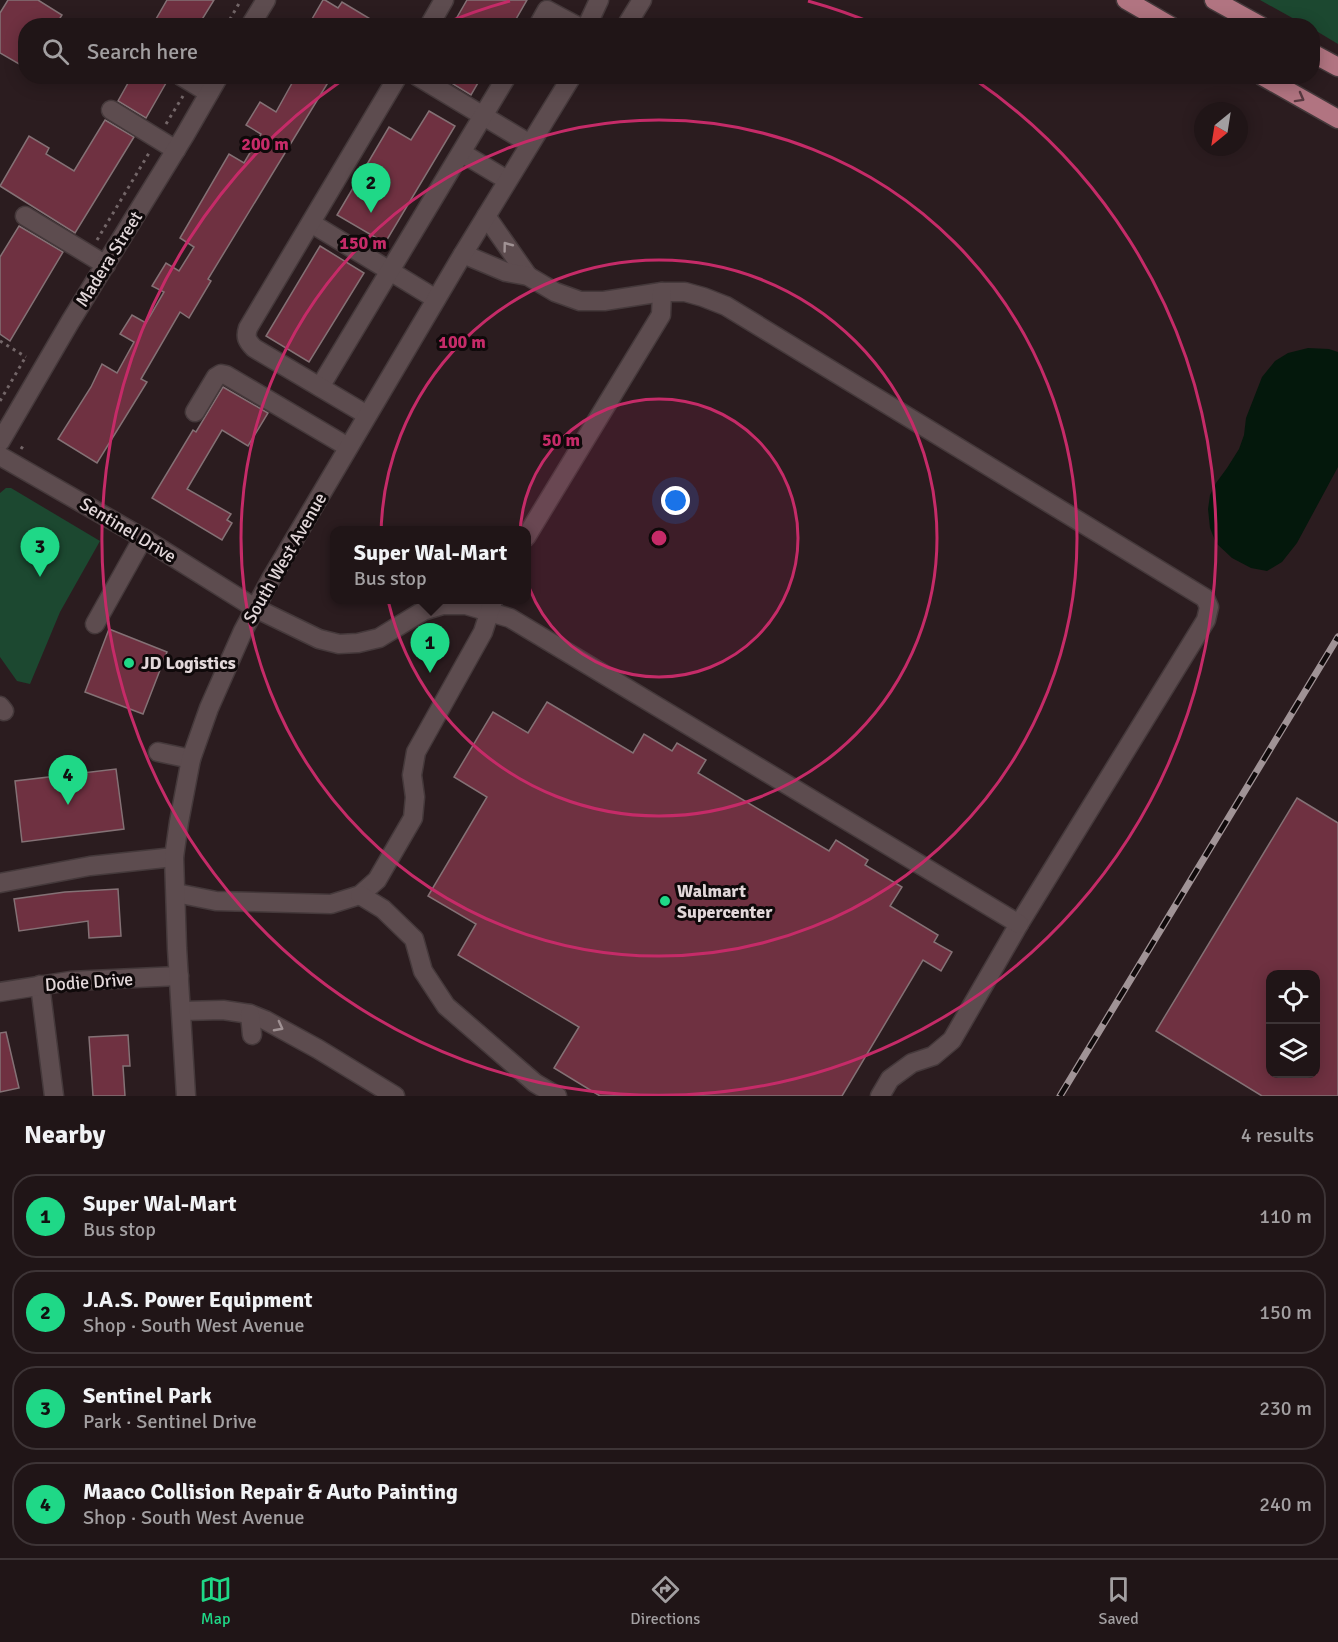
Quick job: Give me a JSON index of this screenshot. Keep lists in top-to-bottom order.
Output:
{
  "streets": {
    "street": [
      "Madera Street",
      "Sentinel Drive",
      "South West Avenue",
      "Dodie Drive"
    ]
  },
  "crossings": [
    ["Sentinel Drive", "South West Avenue"],
    ["South West Avenue", "Dodie Drive"]
  ],
  "places": ["JD Logistics", "Walmart Supercenter"],
  "north": "bottom left",
  "page": {
    "search": "Search here",
    "pins": [
      "2",
      "3",
      "1",
      "4"
    ],
    "popup": ["Super Wal-Mart", "Bus stop"],
    "heading": ["Nearby", "4 results"],
    "list": [
      {
        "mark": "1",
        "name": "Super Wal-Mart",
        "note": "Bus stop",
        "value": "110 m"
      },
      {
        "mark": "2",
        "name": "J.A.S. Power Equipment",
        "note": "Shop · South West Avenue",
        "value": "150 m"
      },
      {
        "mark": "3",
        "name": "Sentinel Park",
        "note": "Park · Sentinel Drive",
        "value": "230 m"
      },
      {
        "mark": "4",
        "name": "Maaco Collision Repair & Auto Painting",
        "note": "Shop · South West Avenue",
        "value": "240 m"
      }
    ],
    "nav": ["Map", "Directions", "Saved"]
  },
  "rings": [
    "200 m",
    "150 m",
    "100 m",
    "50 m"
  ]
}
